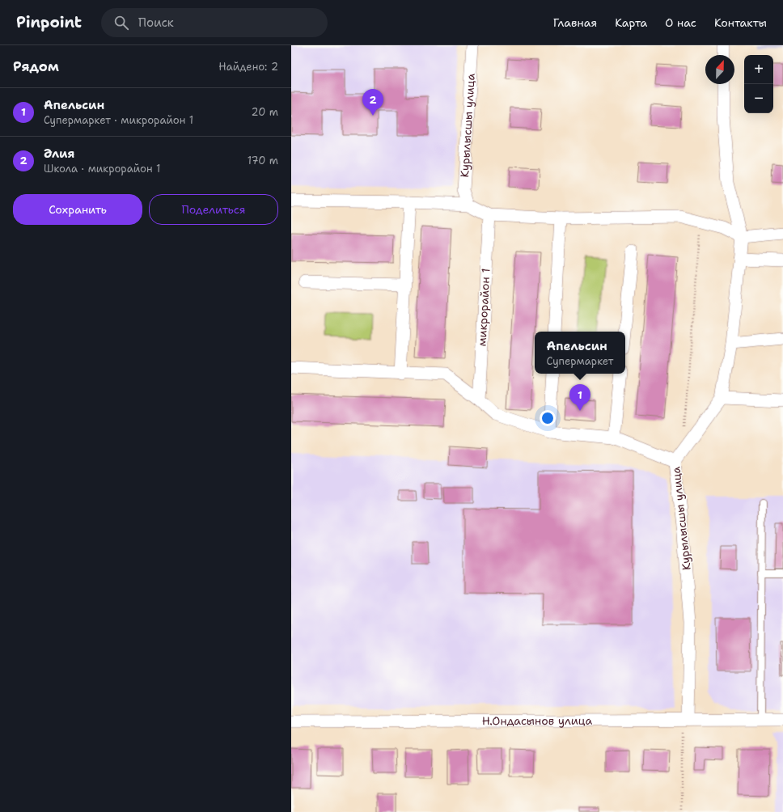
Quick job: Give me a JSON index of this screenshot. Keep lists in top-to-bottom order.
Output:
{
  "streets": {
    "street": ["Курылысшы улица", "микрорайон 1", "Н.Ондасынов улица"]
  },
  "crossings": [
    ["Курылысшы улица", "Н.Ондасынов улица"]
  ],
  "north": "top",
  "page": {
    "header": "Pinpoint",
    "search": "Поиск",
    "nav": [
      "Главная",
      "Карта",
      "О нас",
      "Контакты"
    ],
    "heading": ["Рядом", "Найдено: 2"],
    "map_buttons": ["+", "−"],
    "list": [
      {
        "mark": "1",
        "name": "Апельсин",
        "note": "Супермаркет · микрорайон 1",
        "value": "20 m"
      },
      {
        "mark": "2",
        "name": "Әлия",
        "note": "Школа · микрорайон 1",
        "value": "170 m"
      }
    ],
    "pins": ["2", "1"],
    "buttons": ["Сохранить", "Поделиться"],
    "popup": ["Апельсин", "Супермаркет"]
  }
}
